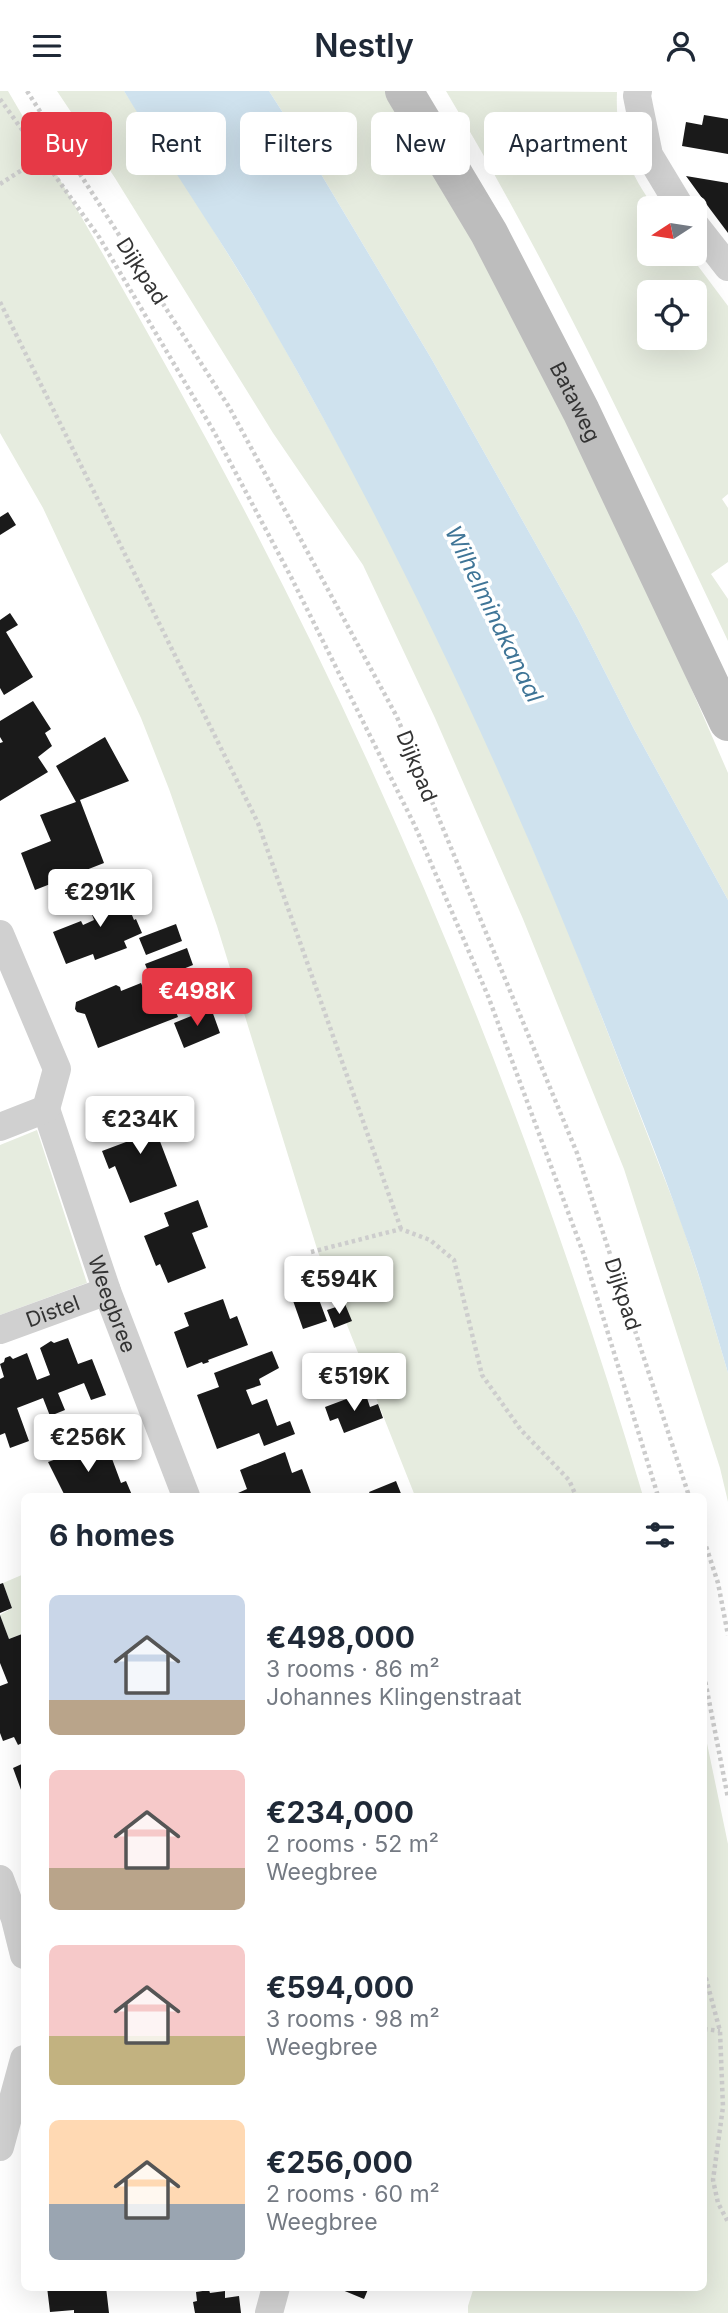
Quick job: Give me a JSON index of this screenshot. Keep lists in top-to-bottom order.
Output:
{
  "streets": {
    "street": ["Bataweg", "Weegbree", "Distel"],
    "path": ["Dijkpad"]
  },
  "crossings": [
    ["Weegbree", "Distel"]
  ],
  "water": ["Wilhelminakanaal"],
  "north": "left",
  "page": {
    "header": "Nestly",
    "chip": [
      "Buy",
      "Rent",
      "Filters",
      "New",
      "Apartment"
    ],
    "price": [
      "€291K",
      "€498K",
      "€234K",
      "€594K",
      "€519K",
      "€256K"
    ],
    "heading": "6 homes",
    "list": [
      {
        "name": "€498,000",
        "note": "3 rooms · 86 m² · Johannes Klingenstraat"
      },
      {
        "name": "€234,000",
        "note": "2 rooms · 52 m² · Weegbree"
      },
      {
        "name": "€594,000",
        "note": "3 rooms · 98 m² · Weegbree"
      },
      {
        "name": "€256,000",
        "note": "2 rooms · 60 m² · Weegbree"
      }
    ]
  }
}
